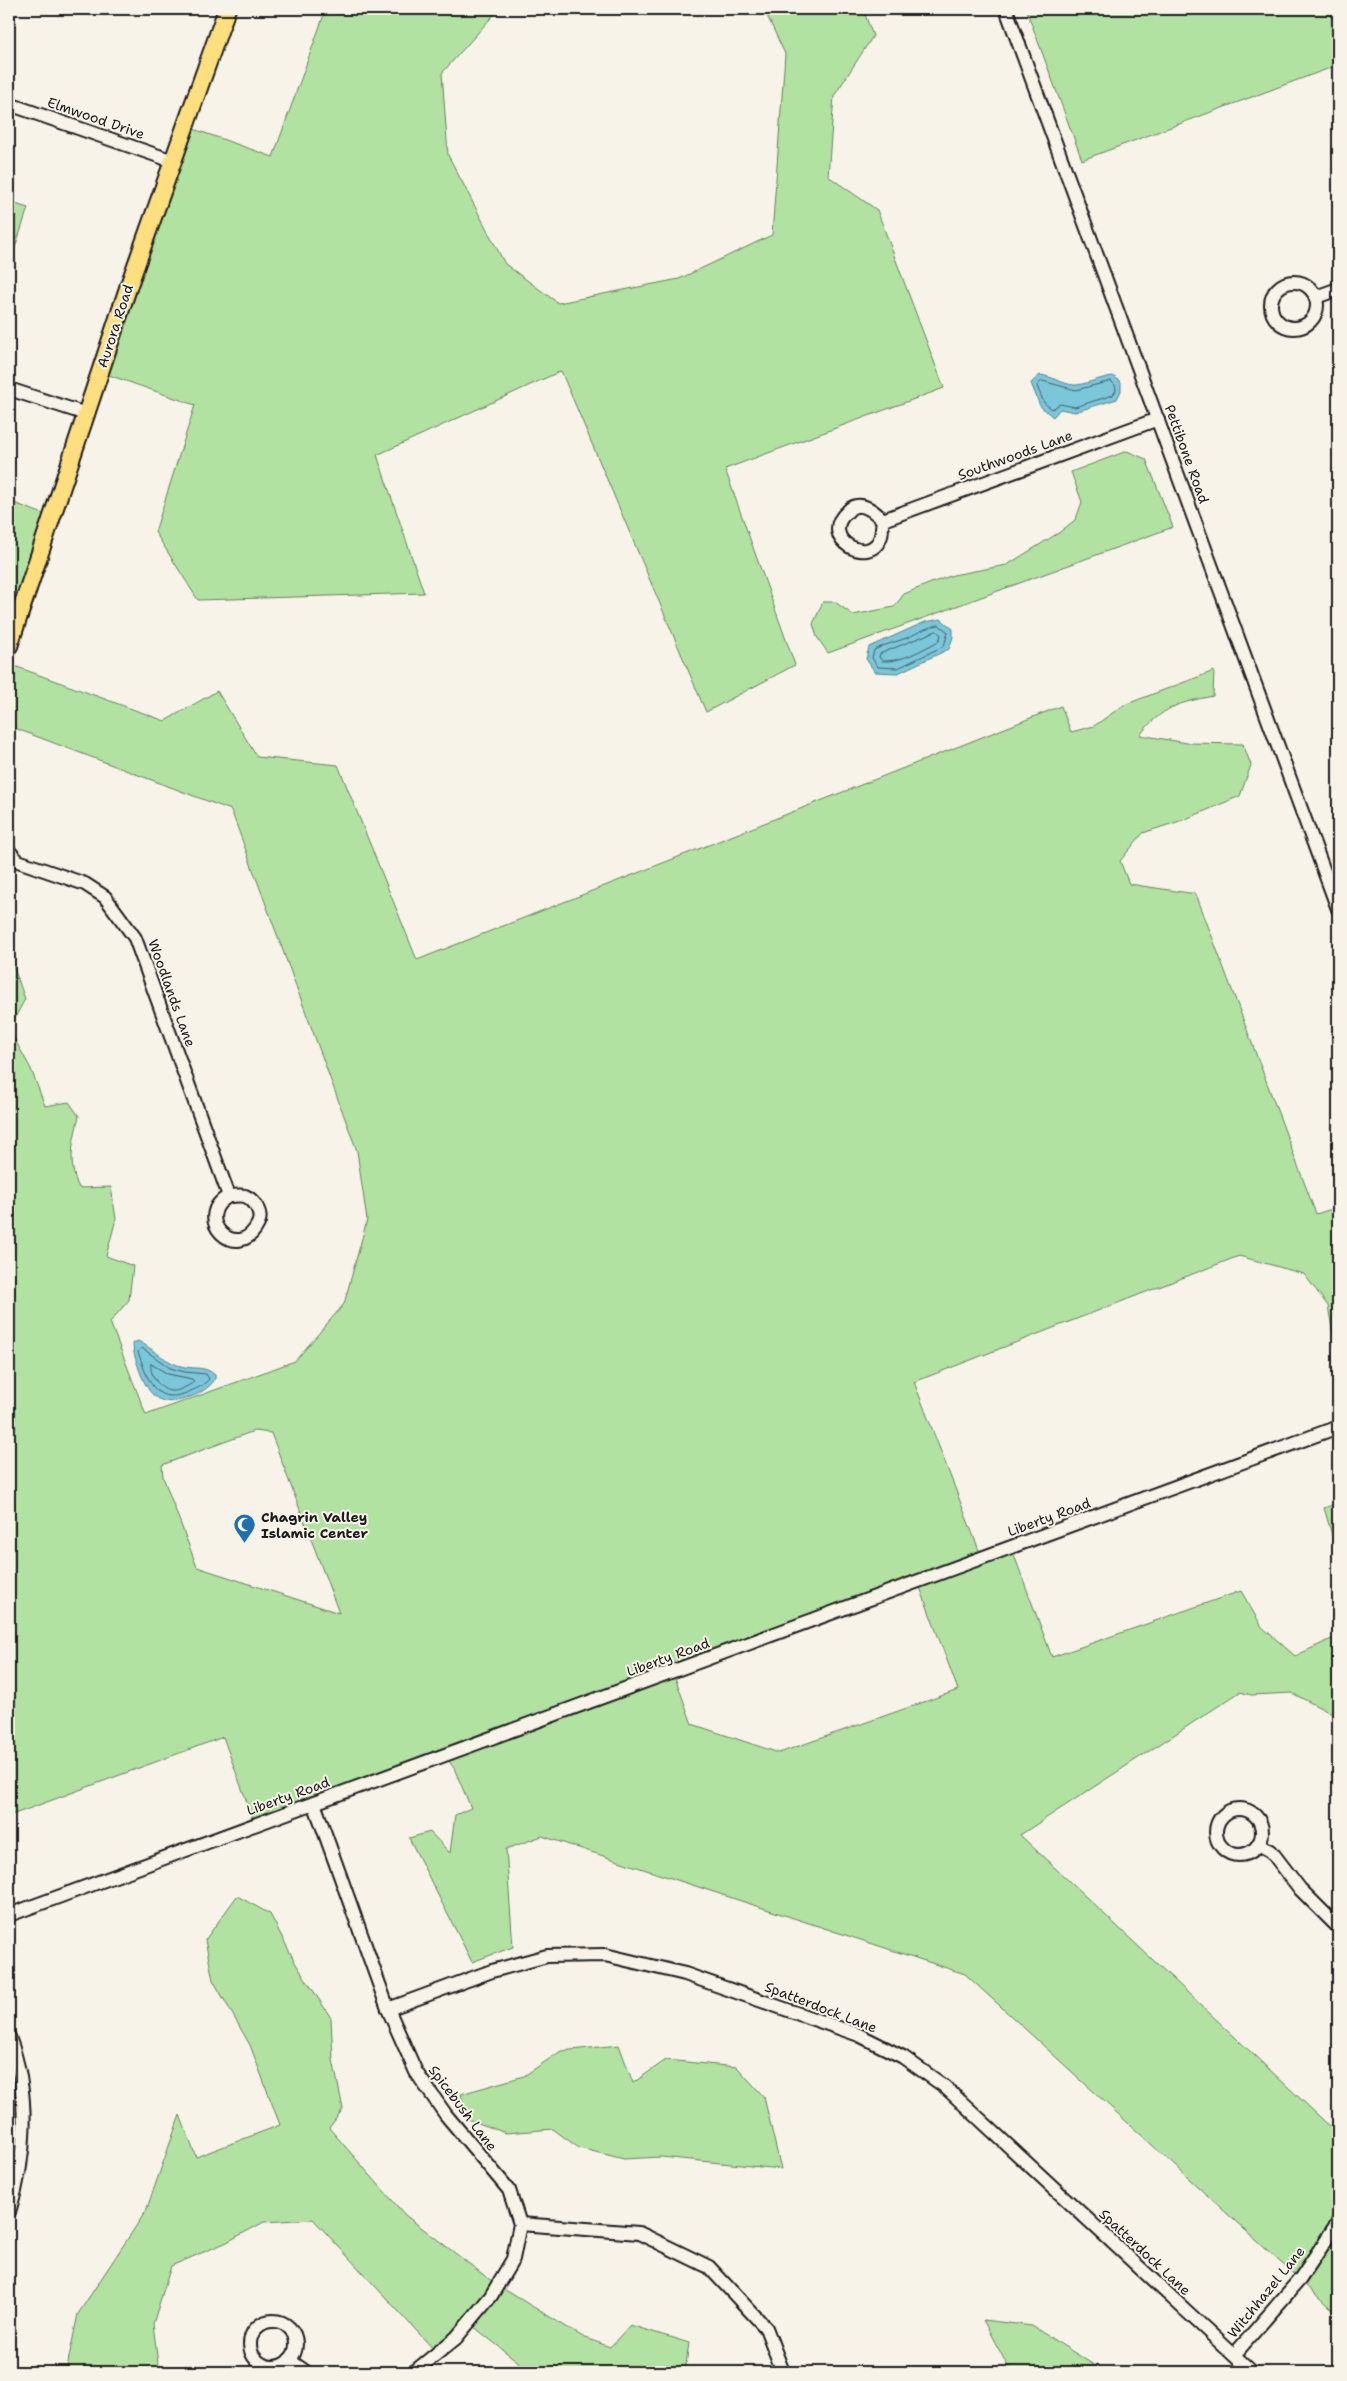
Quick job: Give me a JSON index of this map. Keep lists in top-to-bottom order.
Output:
{
  "streets": {
    "main road": ["Aurora Road"],
    "street": [
      "Elmwood Drive",
      "Pettibone Road",
      "Southwoods Lane",
      "Woodlands Lane",
      "Liberty Road",
      "Spatterdock Lane",
      "Spicebush Lane",
      "Witchhazel Lane"
    ]
  },
  "crossings": [
    ["Elmwood Drive", "Aurora Road"],
    ["Pettibone Road", "Southwoods Lane"],
    ["Liberty Road", "Spicebush Lane"],
    ["Spatterdock Lane", "Spicebush Lane"],
    ["Spatterdock Lane", "Witchhazel Lane"]
  ],
  "places": {
    "mosque": ["Chagrin Valley Islamic Center"]
  }
}
